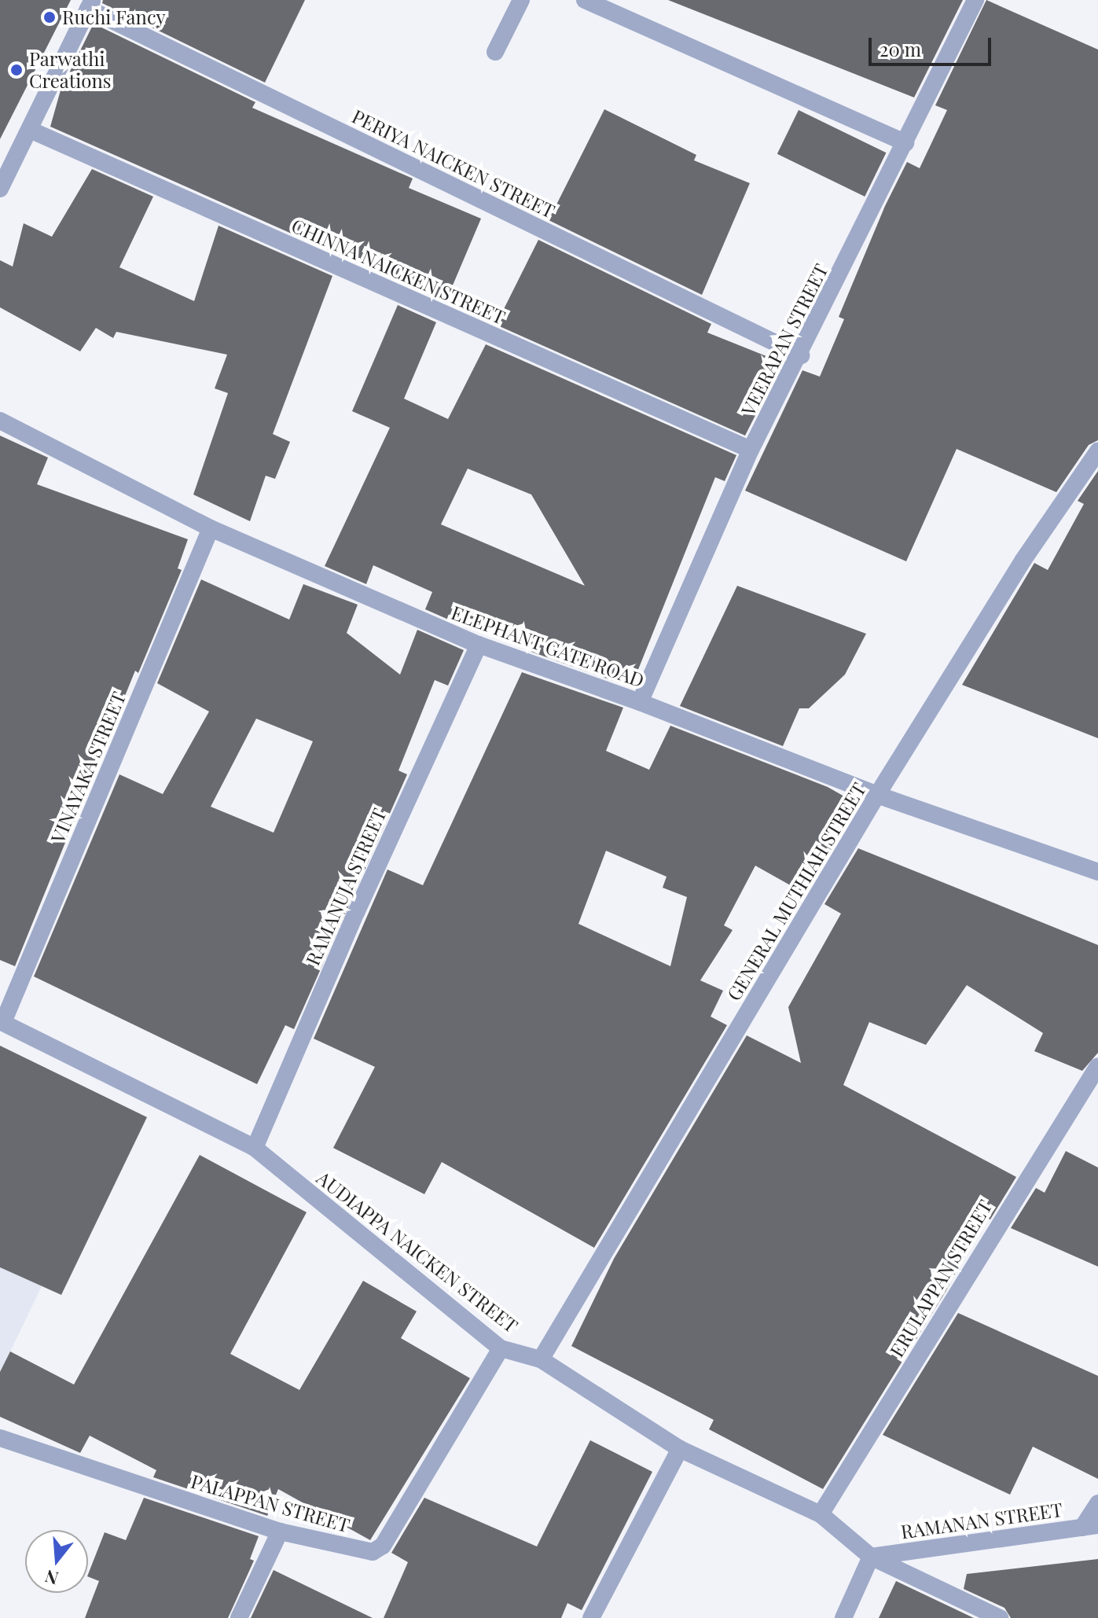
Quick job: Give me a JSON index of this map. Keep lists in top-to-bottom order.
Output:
{
  "streets": {
    "street": [
      "PERIYA NAICKEN STREET",
      "CHINNA NAICKEN STREET",
      "VEERAPAN STREET",
      "ELEPHANT GATE ROAD",
      "VINAYAKA STREET",
      "RAMANUJA STREET",
      "GENERAL MUTHIAH STREET",
      "AUDIAPPA NAICKEN STREET",
      "ERULAPPAN STREET",
      "PALAPPAN STREET",
      "RAMANAN STREET"
    ]
  },
  "crossings": [
    ["PERIYA NAICKEN STREET", "VEERAPAN STREET"],
    ["CHINNA NAICKEN STREET", "VEERAPAN STREET"],
    ["VEERAPAN STREET", "ELEPHANT GATE ROAD"],
    ["ELEPHANT GATE ROAD", "VINAYAKA STREET"],
    ["ELEPHANT GATE ROAD", "RAMANUJA STREET"],
    ["ELEPHANT GATE ROAD", "GENERAL MUTHIAH STREET"],
    ["VINAYAKA STREET", "AUDIAPPA NAICKEN STREET"],
    ["RAMANUJA STREET", "AUDIAPPA NAICKEN STREET"],
    ["GENERAL MUTHIAH STREET", "AUDIAPPA NAICKEN STREET"],
    ["AUDIAPPA NAICKEN STREET", "ERULAPPAN STREET"],
    ["AUDIAPPA NAICKEN STREET", "PALAPPAN STREET"],
    ["AUDIAPPA NAICKEN STREET", "RAMANAN STREET"]
  ],
  "places": ["Ruchi Fancy", "Parwathi Creations"],
  "scale_bar": "20 m",
  "north": "bottom"
}
